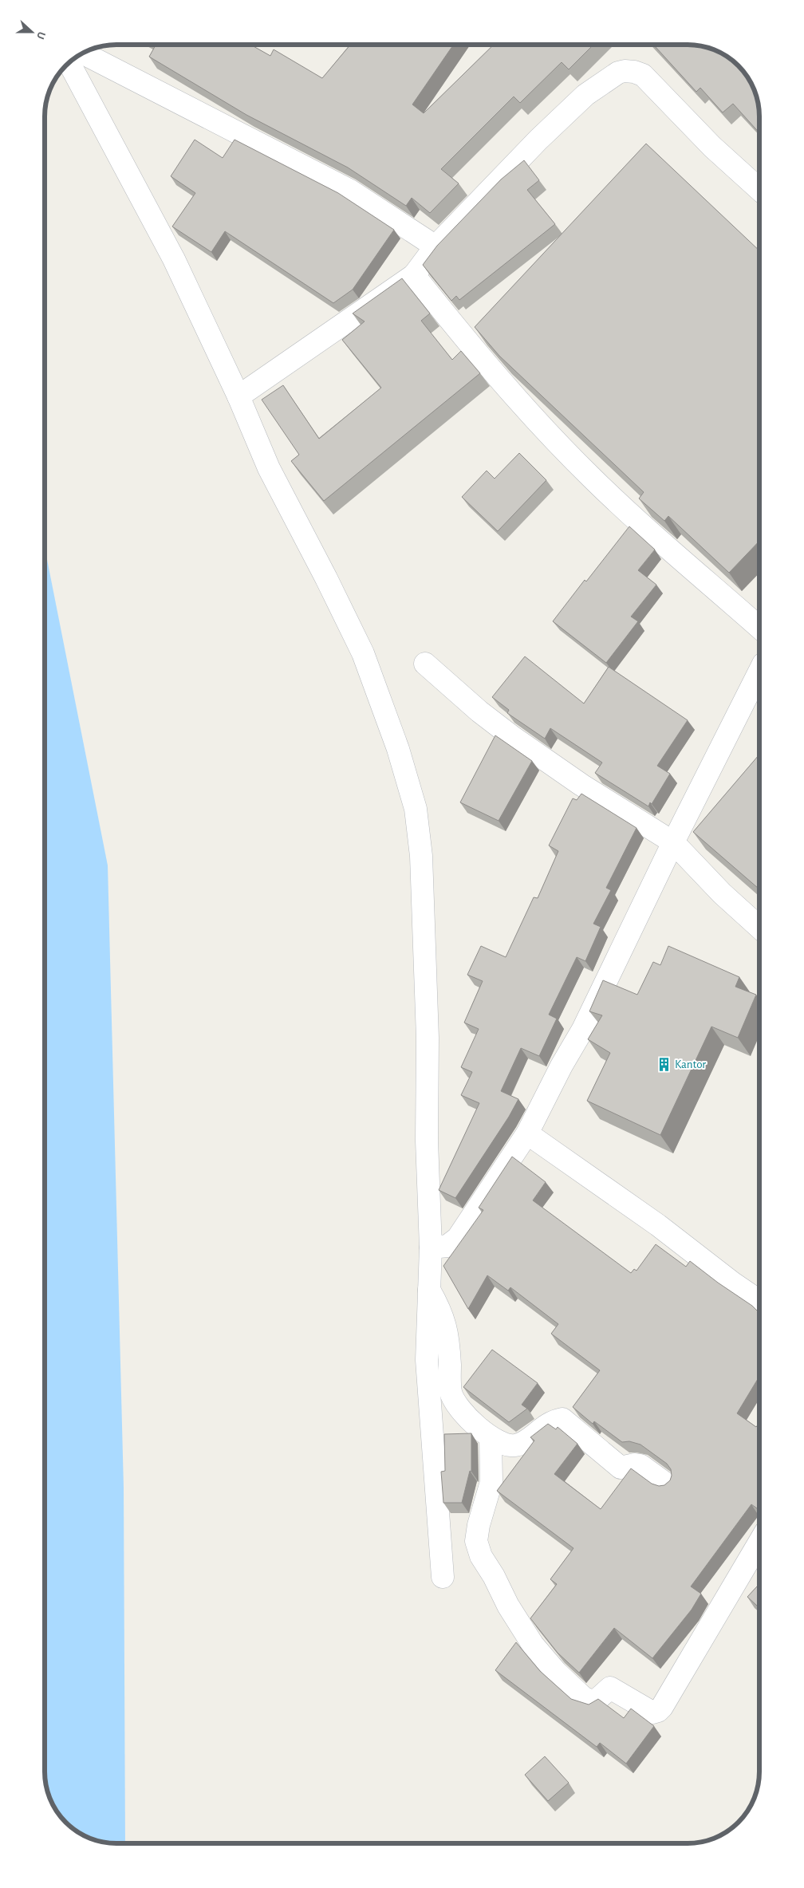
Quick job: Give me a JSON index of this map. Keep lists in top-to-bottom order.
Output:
{
  "places": {
    "building": ["Kantor"]
  },
  "north": "right"
}
